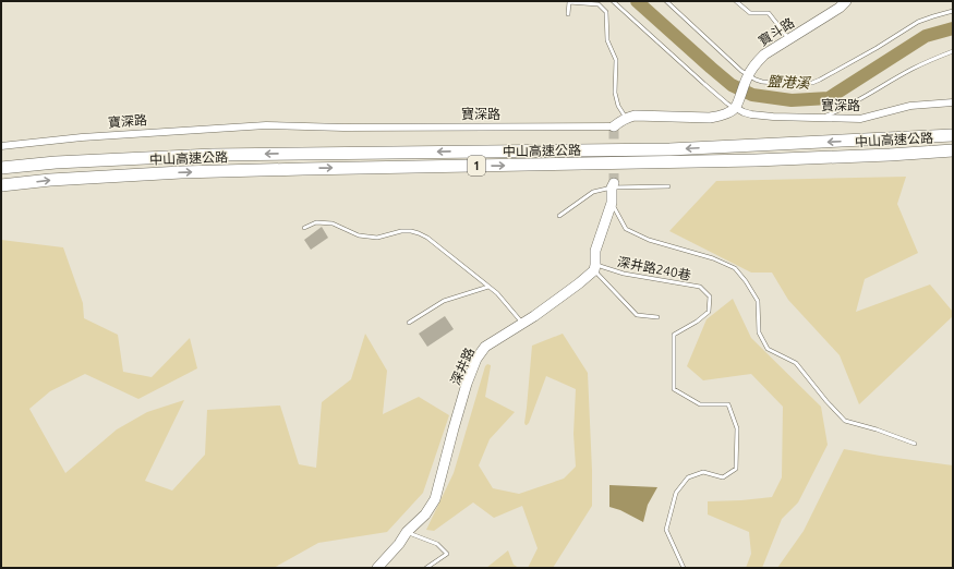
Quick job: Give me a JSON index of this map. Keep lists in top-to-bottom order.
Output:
{
  "streets": {
    "highway": ["中山高速公路", "1"],
    "street": ["寶斗路", "寶深路", "深井路"],
    "lane": ["深井路240巷"]
  },
  "crossings": [
    ["寶斗路", "寶深路"],
    ["深井路240巷", "深井路"]
  ],
  "water": ["鹽港溪"]
}
